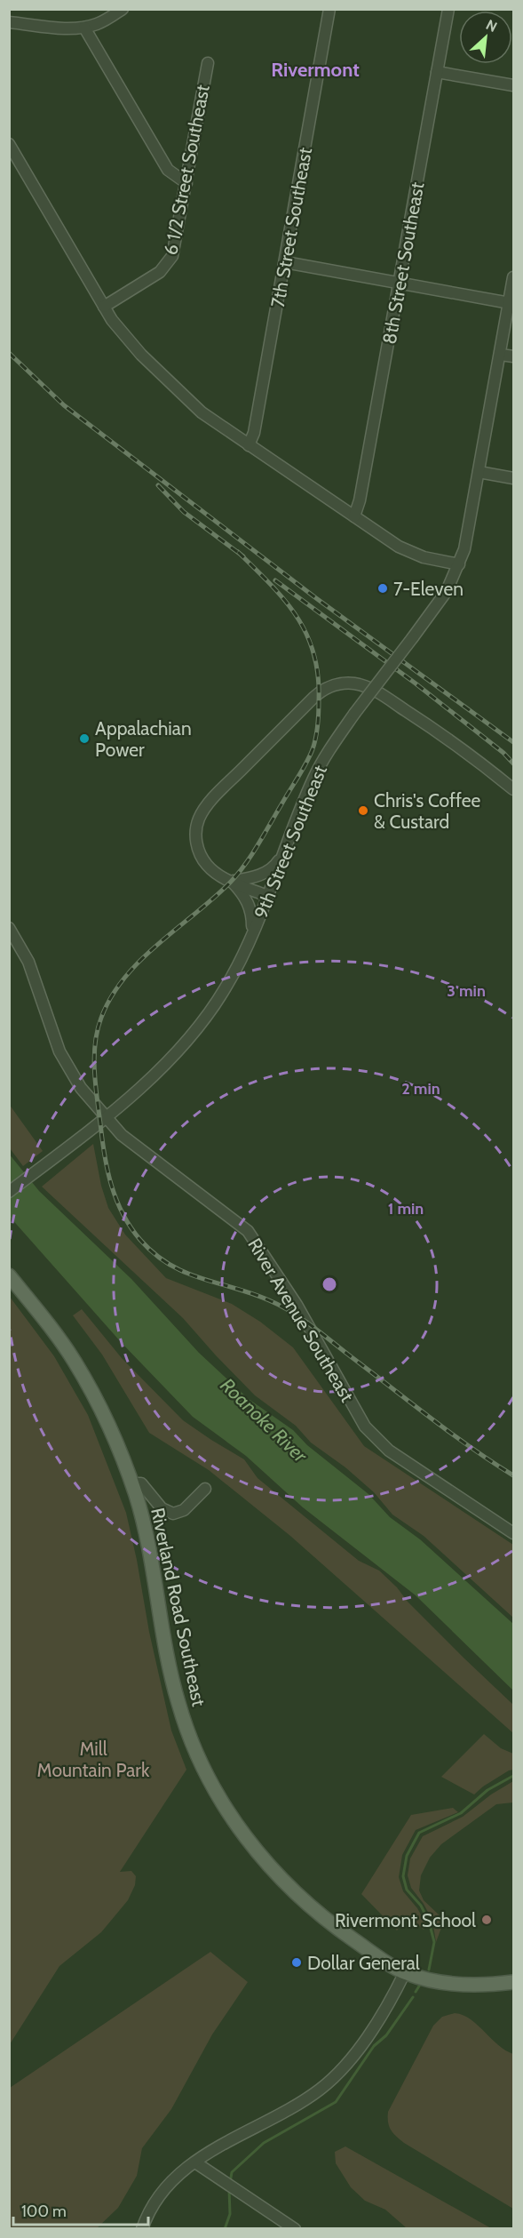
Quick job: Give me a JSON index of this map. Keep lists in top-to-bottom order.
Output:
{
  "streets": {
    "main road": ["Riverland Road Southeast"],
    "street": [
      "6 1/2 Street Southeast",
      "7th Street Southeast",
      "8th Street Southeast",
      "9th Street Southeast",
      "River Avenue Southeast"
    ]
  },
  "crossings": [
    ["9th Street Southeast", "River Avenue Southeast"]
  ],
  "districts": ["Rivermont"],
  "water": ["Roanoke River"],
  "parks": ["Mill Mountain Park"],
  "places": [
    "7-Eleven",
    "Appalachian Power",
    "Chris's Coffee & Custard",
    "Rivermont School",
    "Dollar General"
  ],
  "scale_bar": "100 m",
  "north": "top right",
  "rings": ["3 min", "2 min", "1 min"]
}
